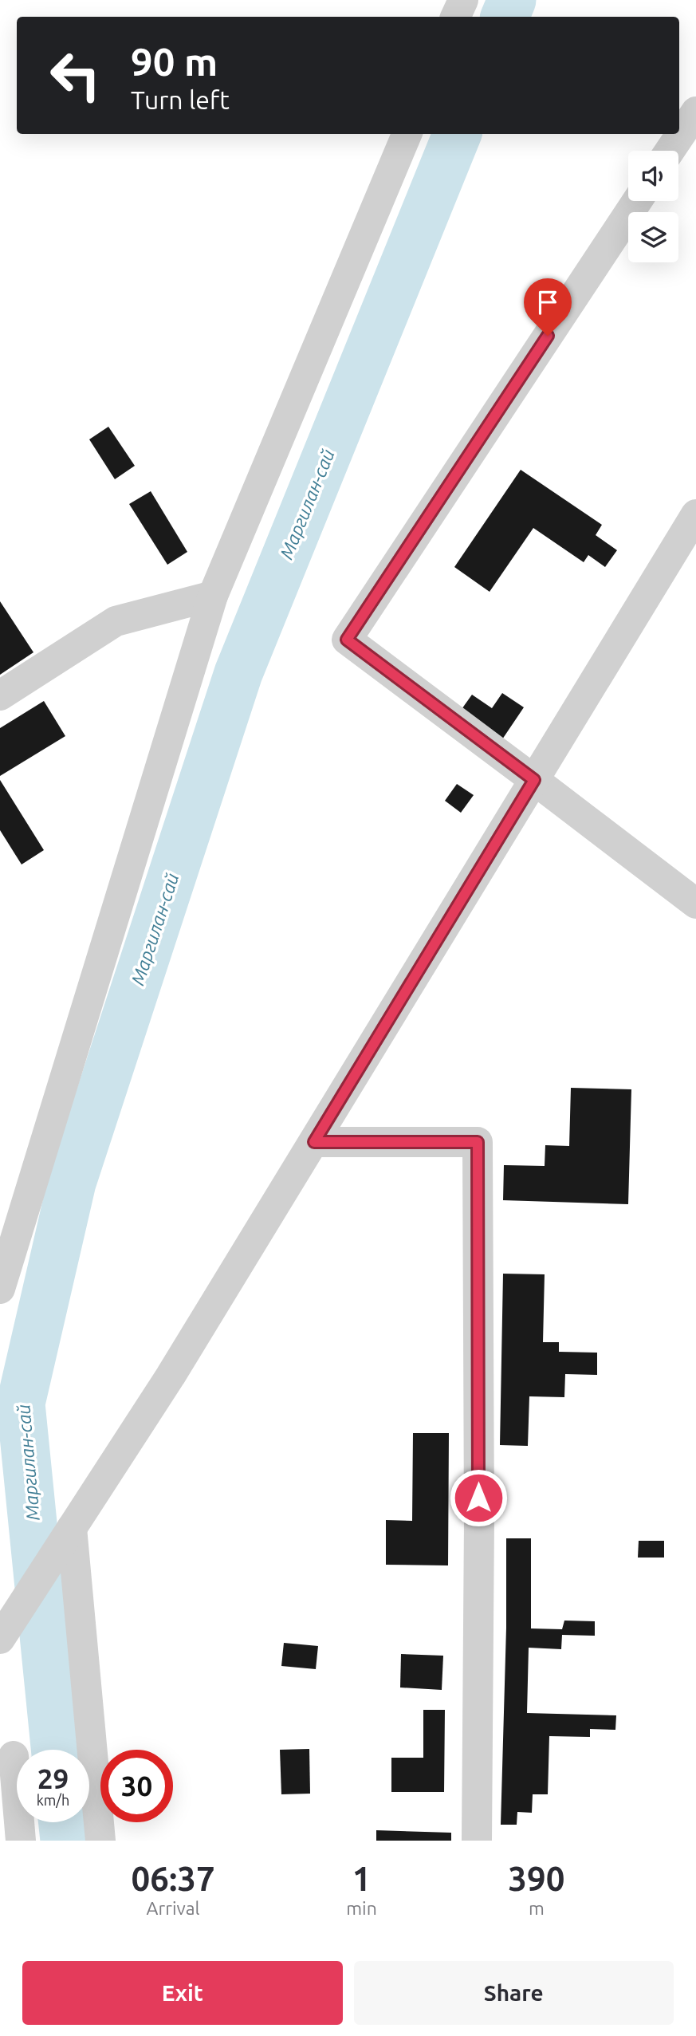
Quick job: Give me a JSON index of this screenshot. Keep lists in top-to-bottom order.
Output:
{
  "water": ["Маргилан-сай"],
  "page": {
    "turn": ["90 m", "Turn left"],
    "speed": "29 km/h",
    "limit": "30",
    "eta": [
      "06:37",
      "Arrival",
      "1",
      "min",
      "390",
      "m"
    ],
    "buttons": ["Exit", "Share"]
  }
}
